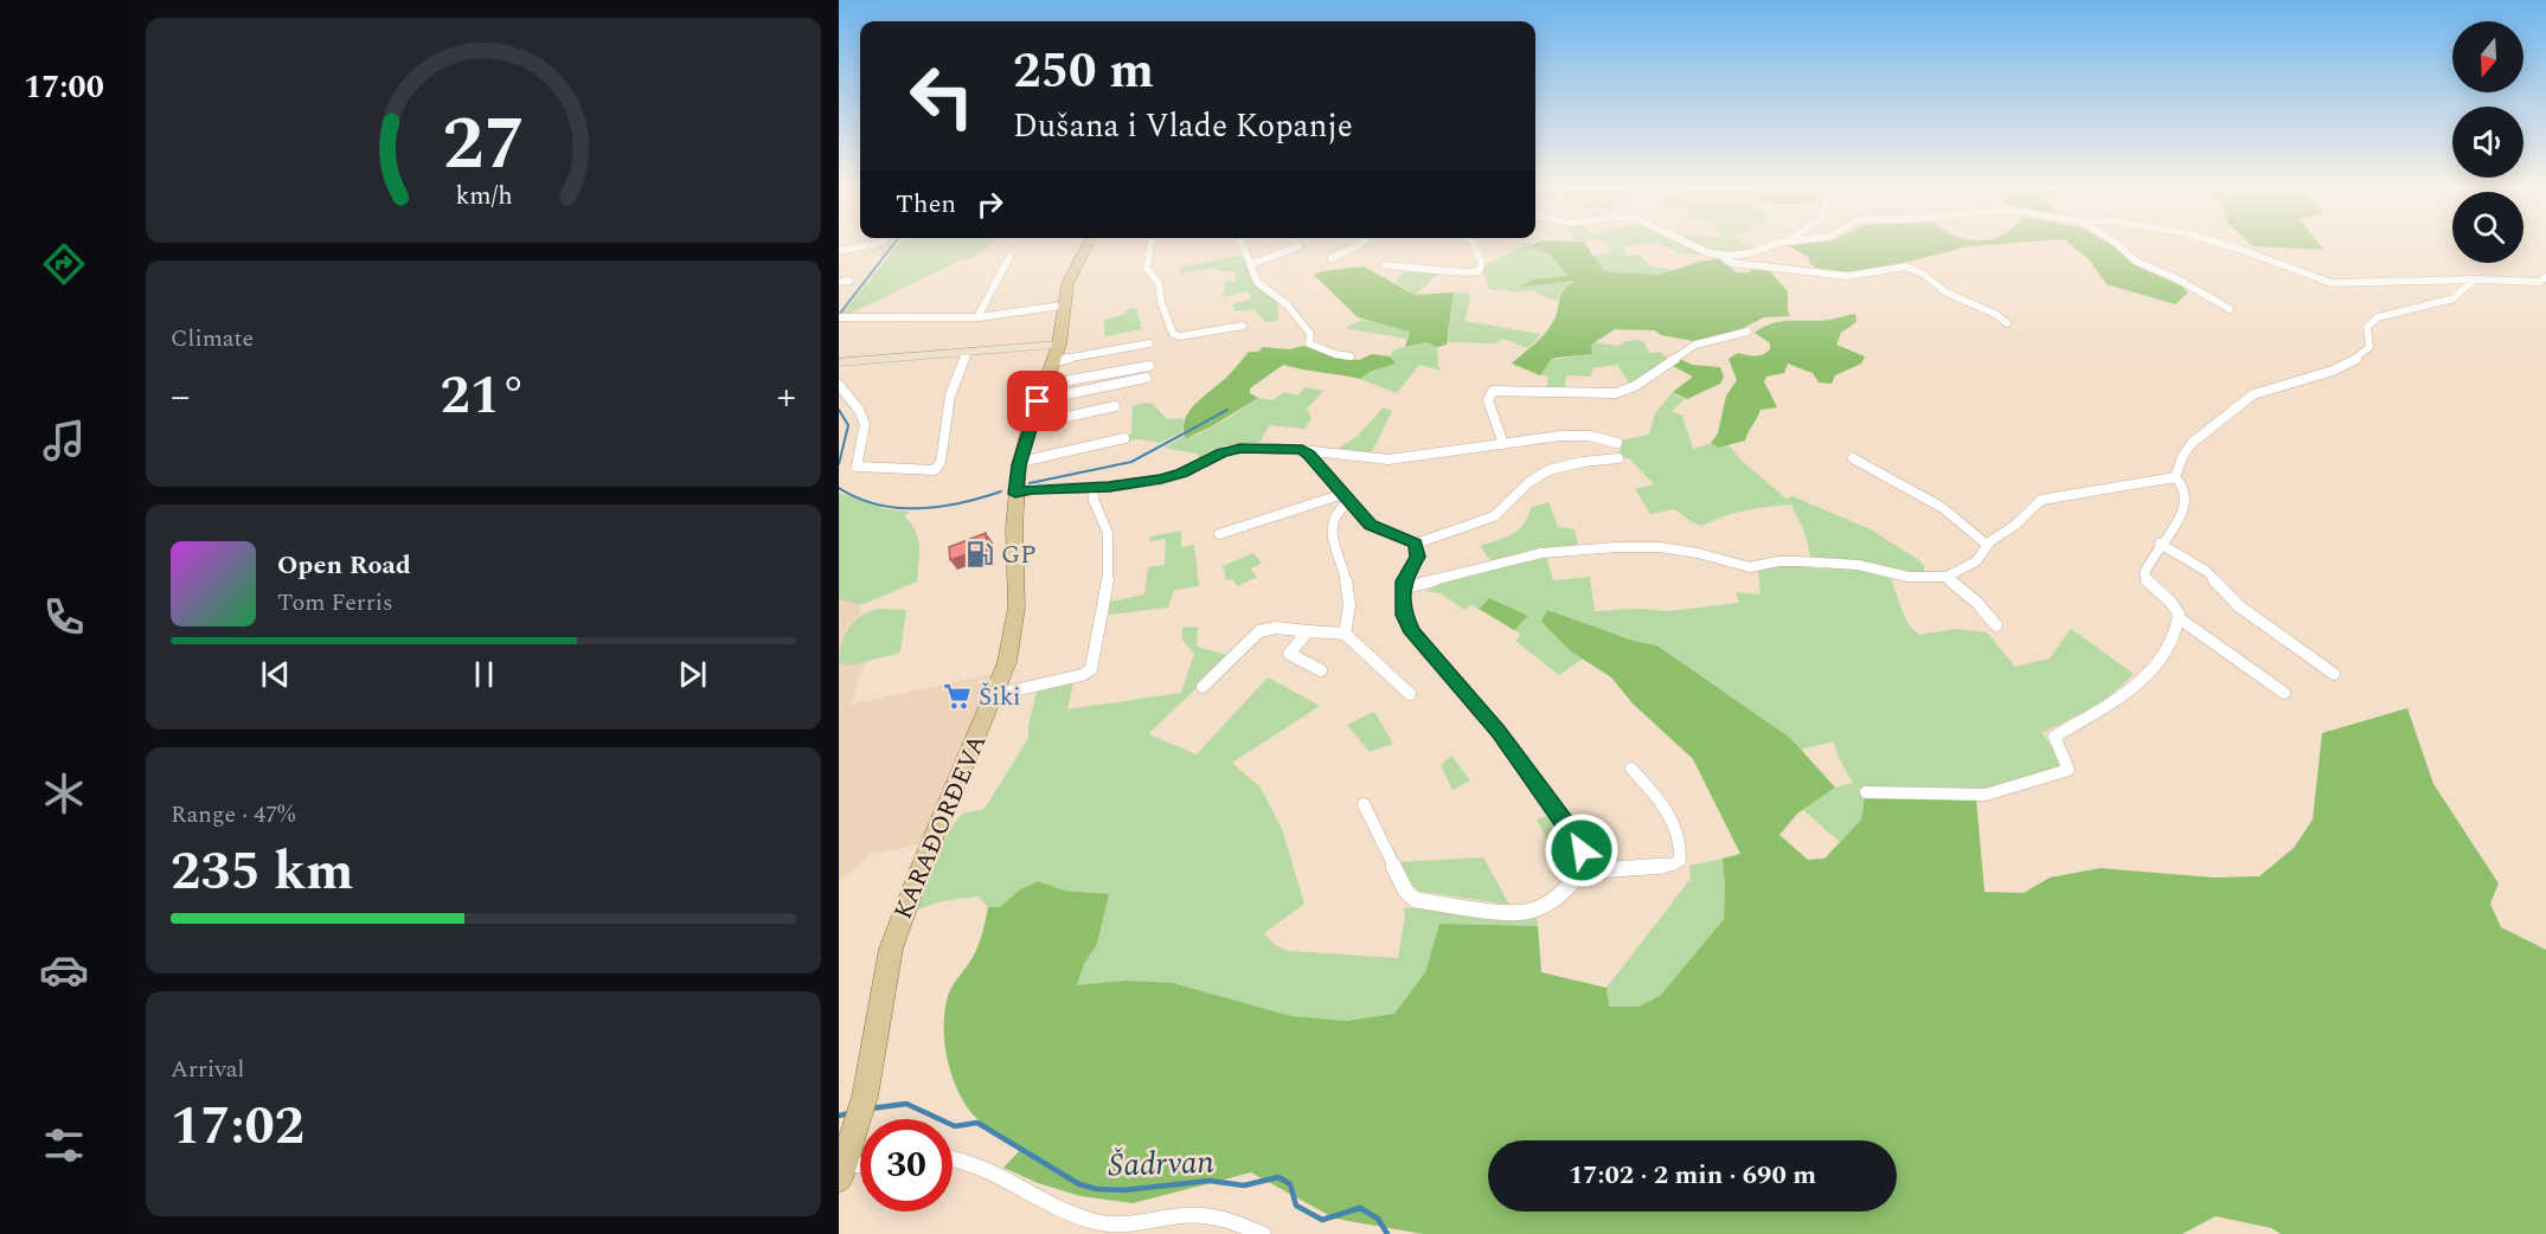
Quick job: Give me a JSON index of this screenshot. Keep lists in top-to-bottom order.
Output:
{
  "streets": {
    "main road": ["KARAĐORĐEVA"]
  },
  "water": ["Šadrvan"],
  "places": {
    "fuel station": ["GP"],
    "supermarket": ["Šiki"]
  },
  "north": "bottom",
  "page": {
    "tabs": "17:00",
    "turn": ["250 m", "Dušana i Vlade Kopanje"],
    "then": "Then",
    "tile": [
      "Climate",
      ["Range · 47%", "235 km"],
      ["Arrival", "17:02"]
    ],
    "heat": ["−", "21°", "+"],
    "song": ["Open Road", "Tom Ferris"],
    "limit": "30",
    "trip": "17:02 · 2 min · 690 m",
    "gauge": ["27", "km/h"]
  }
}
